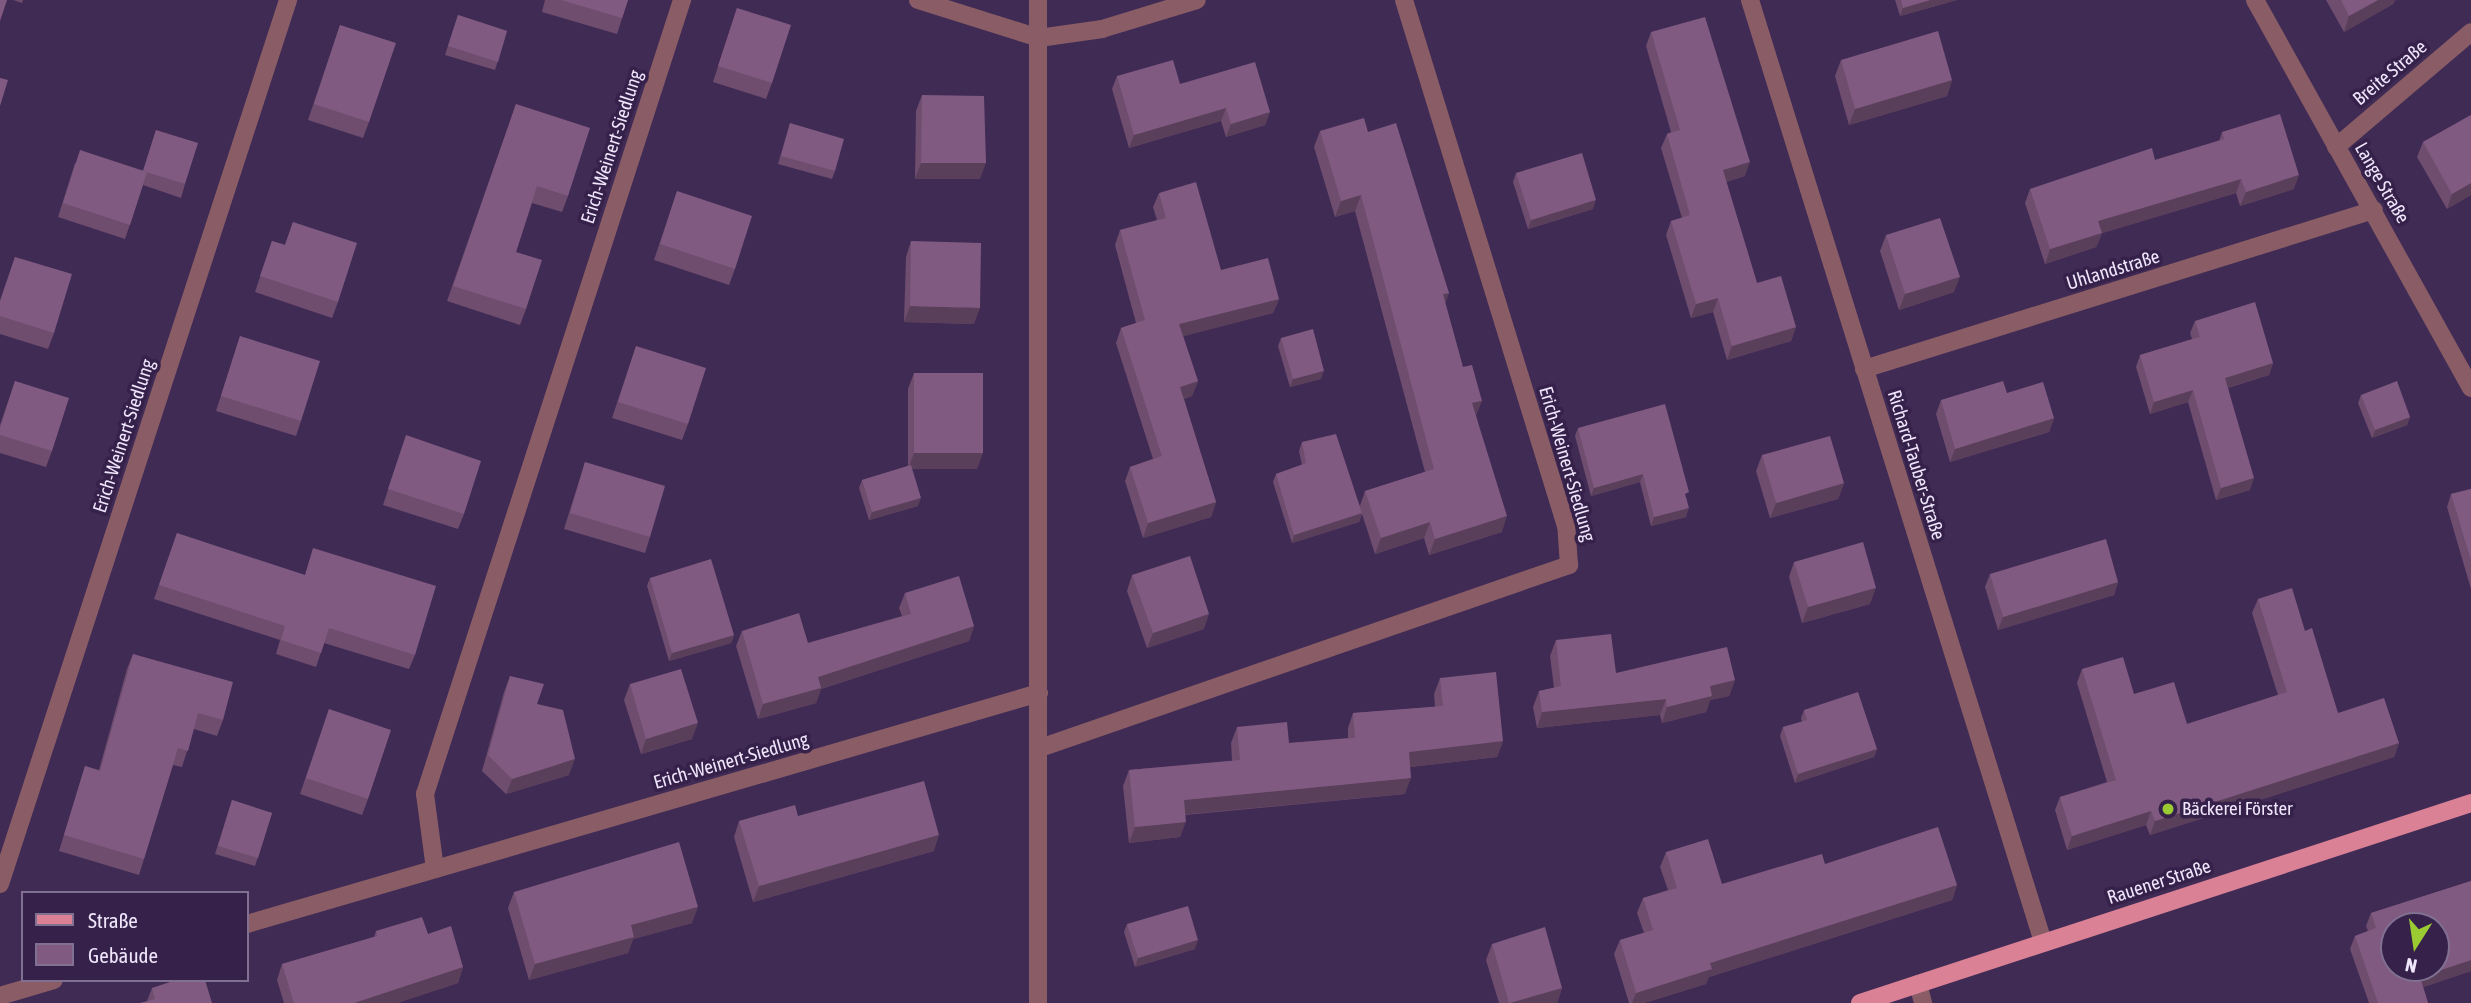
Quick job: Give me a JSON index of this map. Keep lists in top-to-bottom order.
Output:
{
  "streets": {
    "main road": ["Rauener Straße"],
    "street": [
      "Breite Straße",
      "Erich-Weinert-Siedlung",
      "Lange Straße",
      "Uhlandstraße",
      "Richard-Tauber-Straße"
    ]
  },
  "crossings": [
    ["Breite Straße", "Lange Straße"],
    ["Lange Straße", "Uhlandstraße"],
    ["Uhlandstraße", "Richard-Tauber-Straße"],
    ["Richard-Tauber-Straße", "Rauener Straße"]
  ],
  "places": ["Bäckerei Förster"],
  "legend": ["Straße", "Gebäude"],
  "north": "bottom"
}
